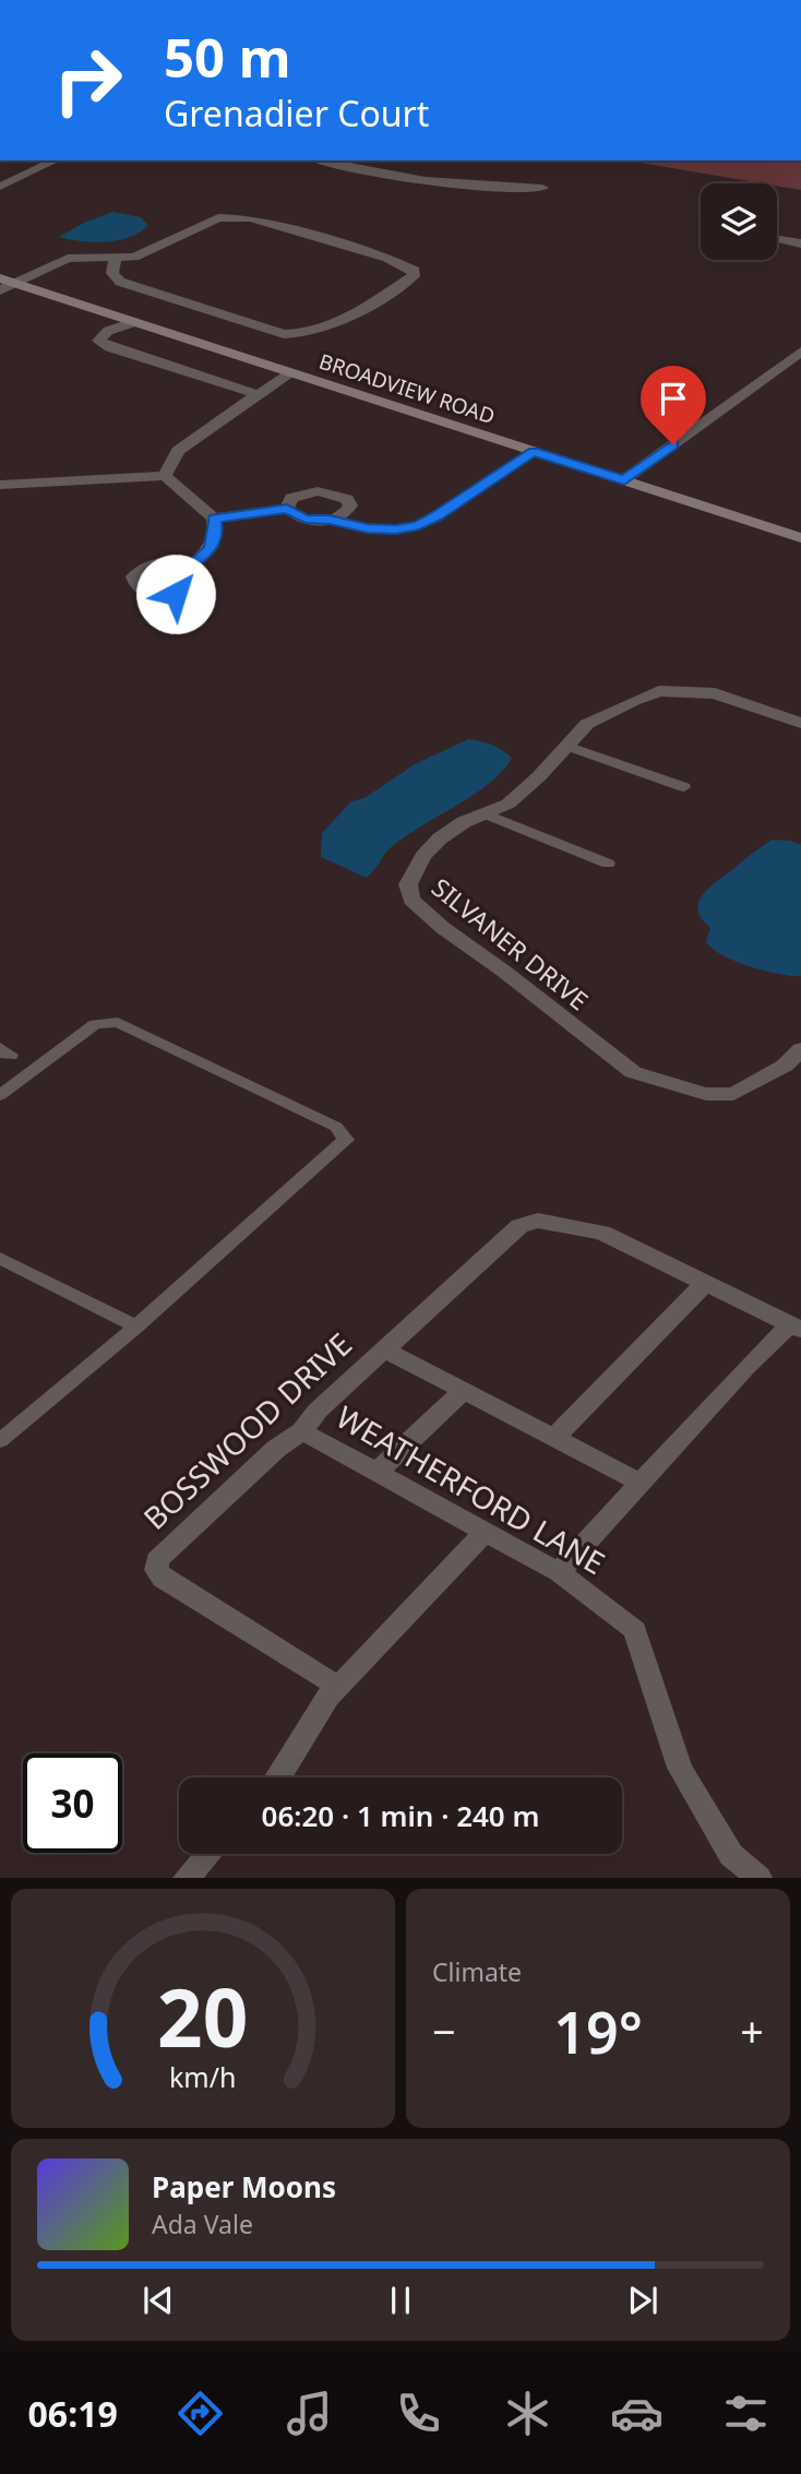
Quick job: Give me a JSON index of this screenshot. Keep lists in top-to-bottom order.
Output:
{
  "streets": {
    "street": [
      "BROADVIEW ROAD",
      "SILVANER DRIVE",
      "BOSSWOOD DRIVE",
      "WEATHERFORD LANE"
    ]
  },
  "crossings": [
    ["BOSSWOOD DRIVE", "WEATHERFORD LANE"]
  ],
  "page": {
    "turn": ["50 m", "Grenadier Court"],
    "limit": "30",
    "trip": "06:20 · 1 min · 240 m",
    "tile": "Climate",
    "heat": ["−", "19°", "+"],
    "song": ["Paper Moons", "Ada Vale"],
    "tabs": "06:19",
    "gauge": ["20", "km/h"]
  }
}
